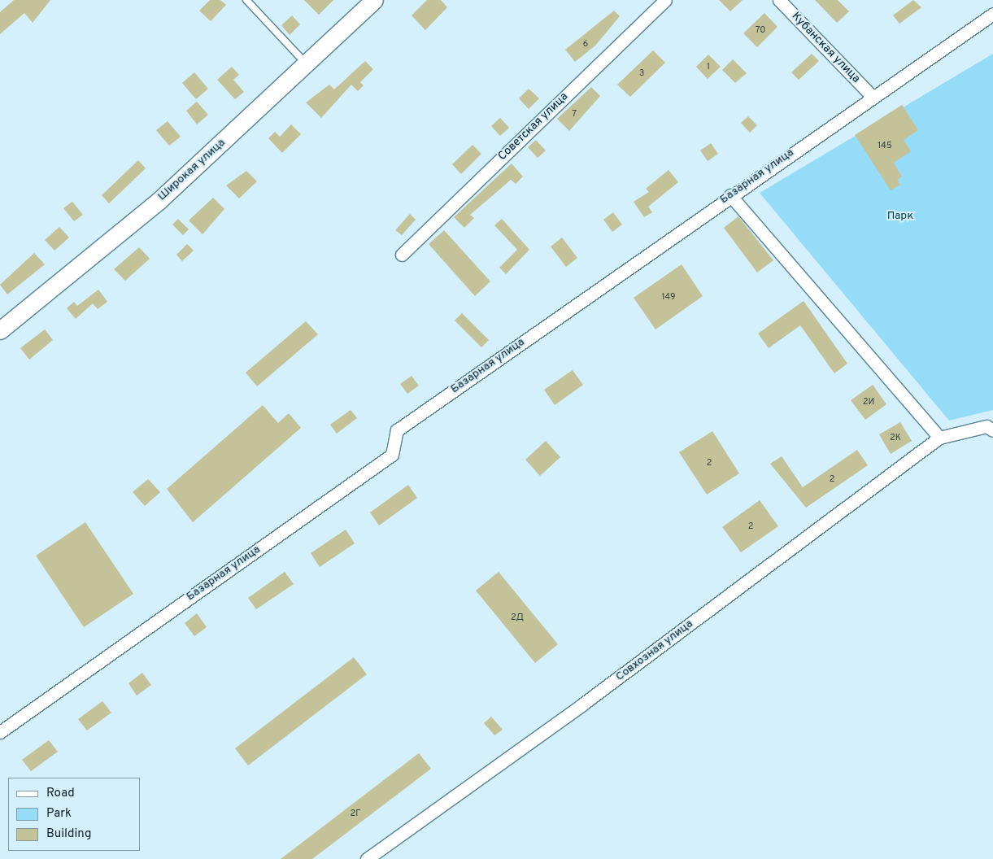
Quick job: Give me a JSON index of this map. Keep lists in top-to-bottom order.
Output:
{
  "streets": {
    "street": [
      "Кубанская улица",
      "Советская улица",
      "Широкая улица",
      "Базарная улица",
      "Совхозная улица"
    ]
  },
  "crossings": [
    ["Кубанская улица", "Базарная улица"]
  ],
  "parks": ["Парк"],
  "house_numbers": [
    "70",
    "6",
    "1",
    "3",
    "7",
    "145",
    "149",
    "2И",
    "2К",
    "2",
    "2",
    "2",
    "2Д",
    "2Г"
  ],
  "legend": ["Road", "Park", "Building"]
}
